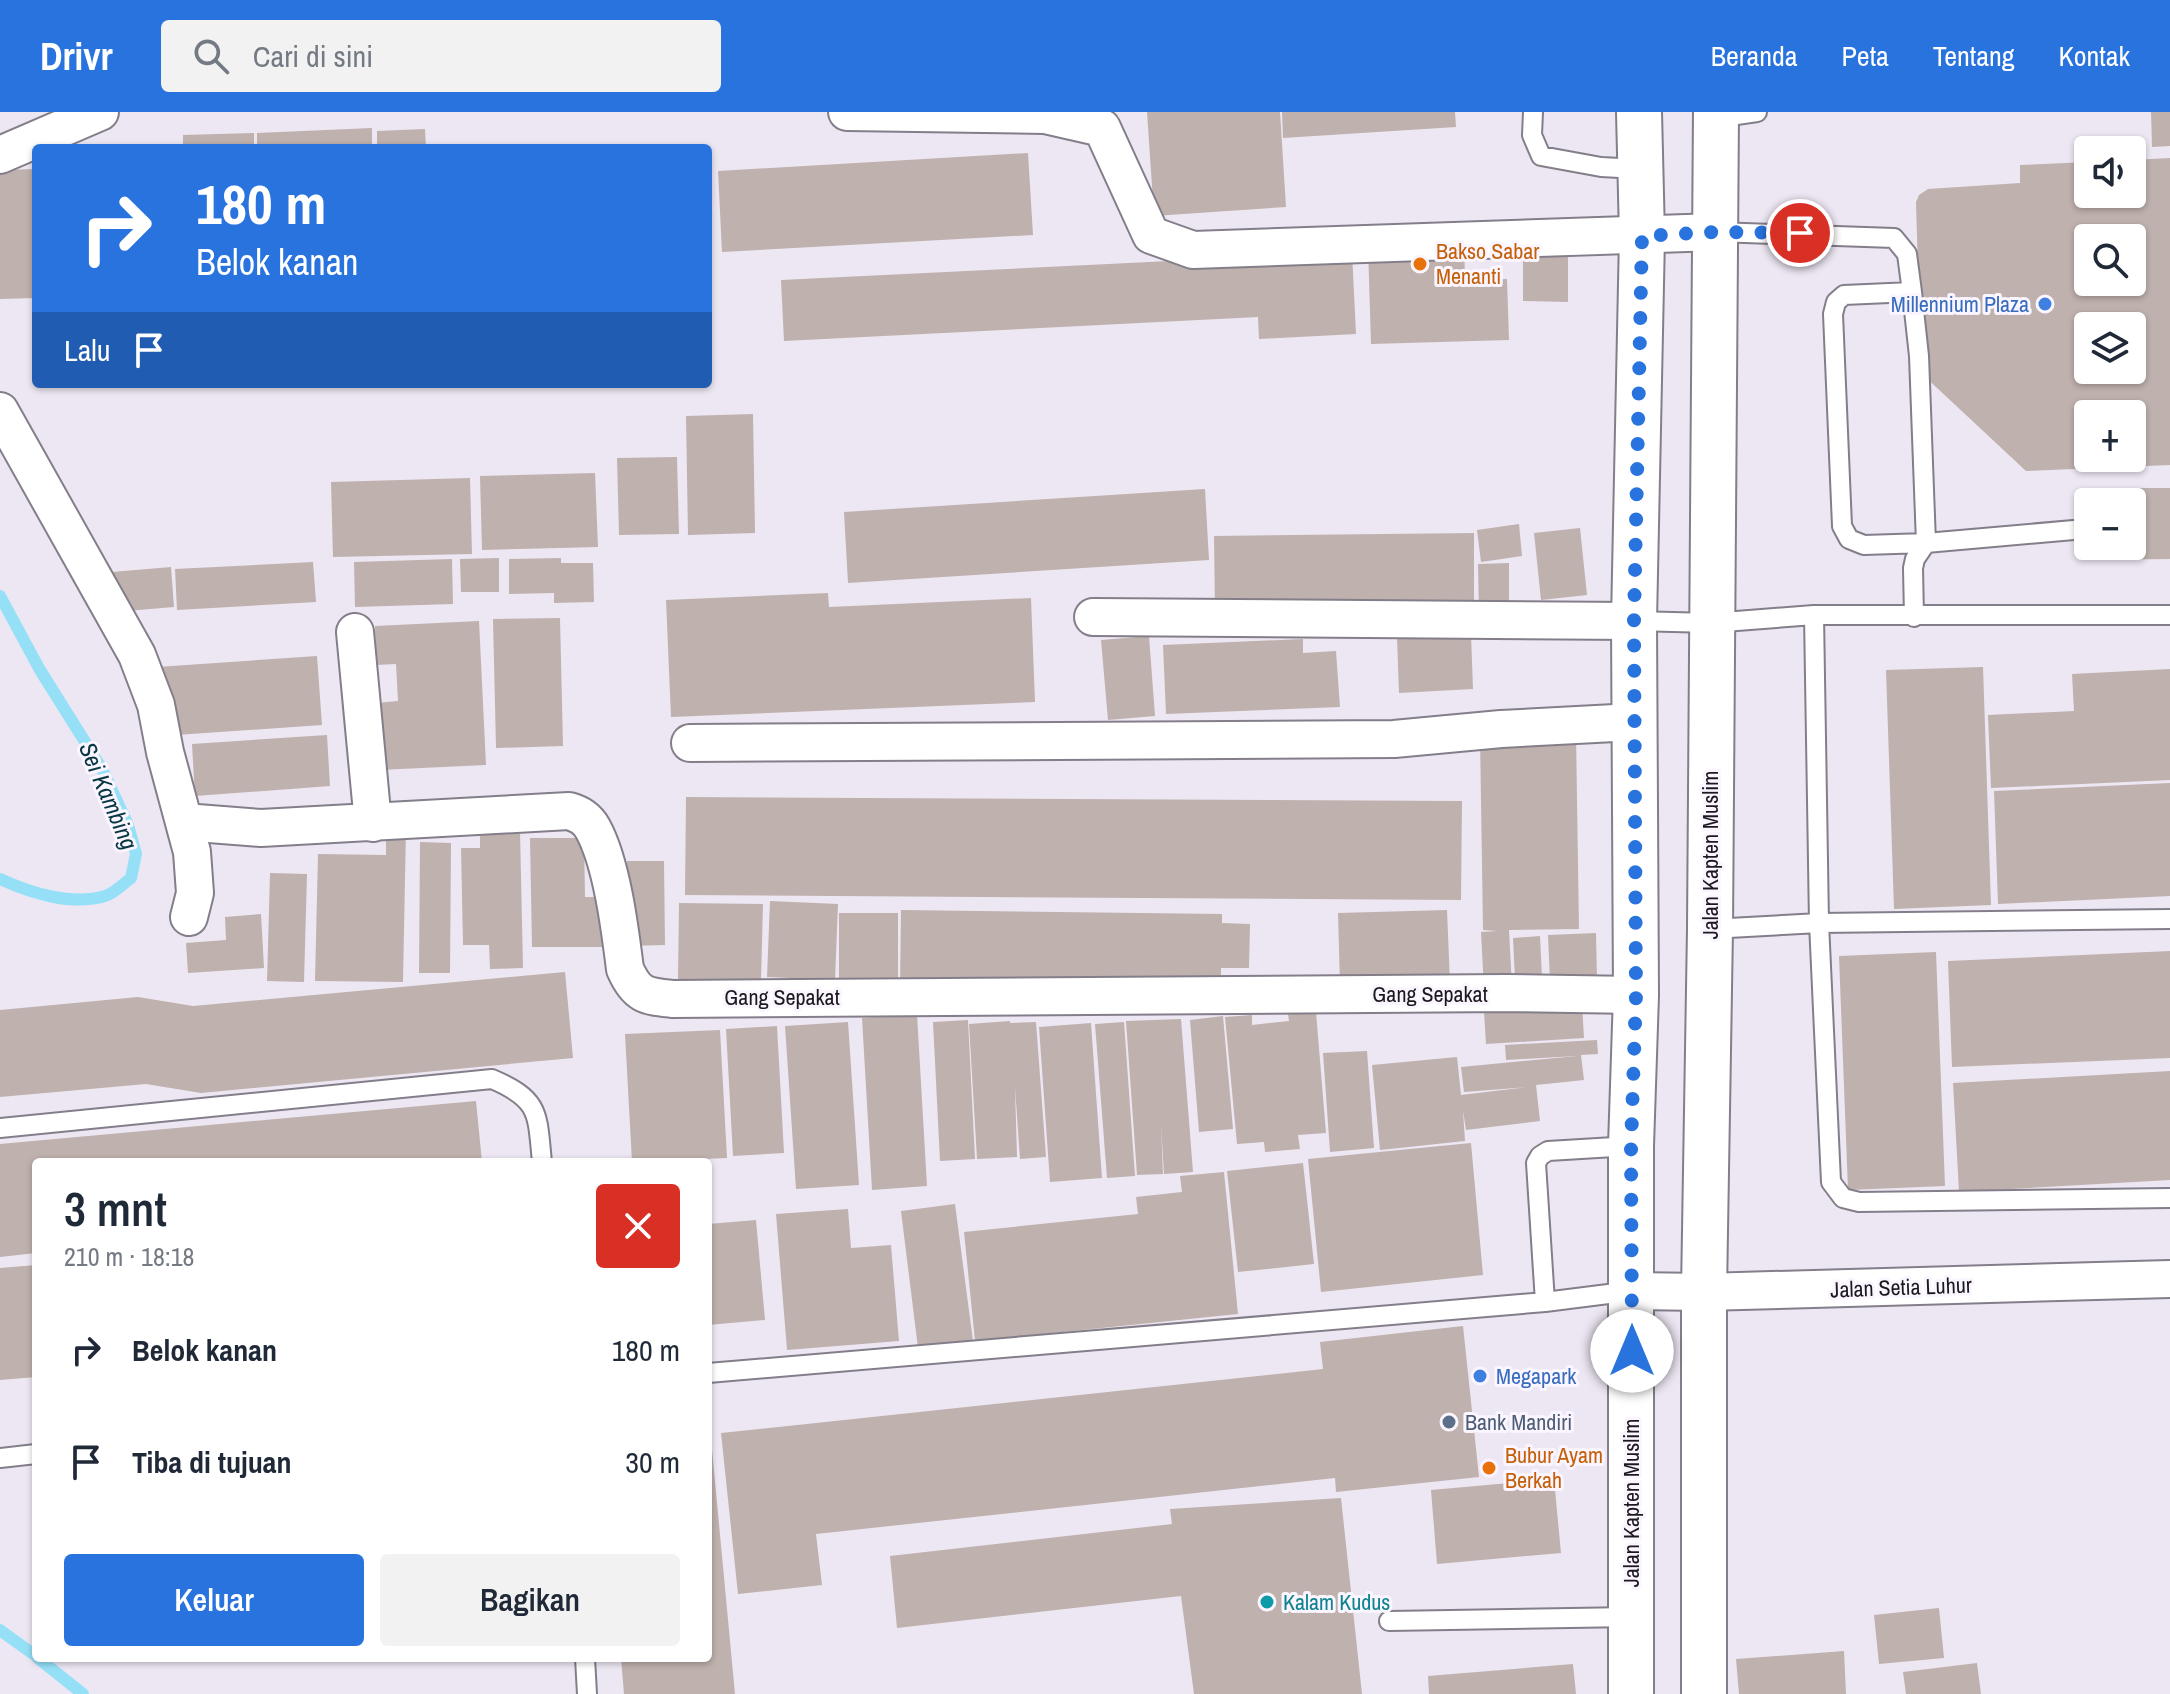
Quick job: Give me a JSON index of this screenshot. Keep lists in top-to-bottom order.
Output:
{
  "streets": {
    "main road": ["Jalan Kapten Muslim"],
    "street": ["Gang Sepakat", "Jalan Setia Luhur"]
  },
  "crossings": [
    ["Jalan Kapten Muslim", "Gang Sepakat"],
    ["Jalan Kapten Muslim", "Jalan Setia Luhur"]
  ],
  "water": ["Sei Kambing"],
  "places": [
    "Bakso Sabar Menanti",
    "Millennium Plaza",
    "Megapark",
    "Bank Mandiri",
    "Bubur Ayam Berkah",
    "Kalam Kudus"
  ],
  "page": {
    "header": "Drivr",
    "search": "Cari di sini",
    "nav": [
      "Beranda",
      "Peta",
      "Tentang",
      "Kontak"
    ],
    "map_buttons": ["+", "−"],
    "turn": ["180 m", "Belok kanan"],
    "then": "Lalu",
    "heading": ["3 mnt", "210 m · 18:18"],
    "list": [
      {
        "name": "Belok kanan",
        "value": "180 m"
      },
      {
        "name": "Tiba di tujuan",
        "value": "30 m"
      }
    ],
    "buttons": ["Keluar", "Bagikan"]
  }
}
